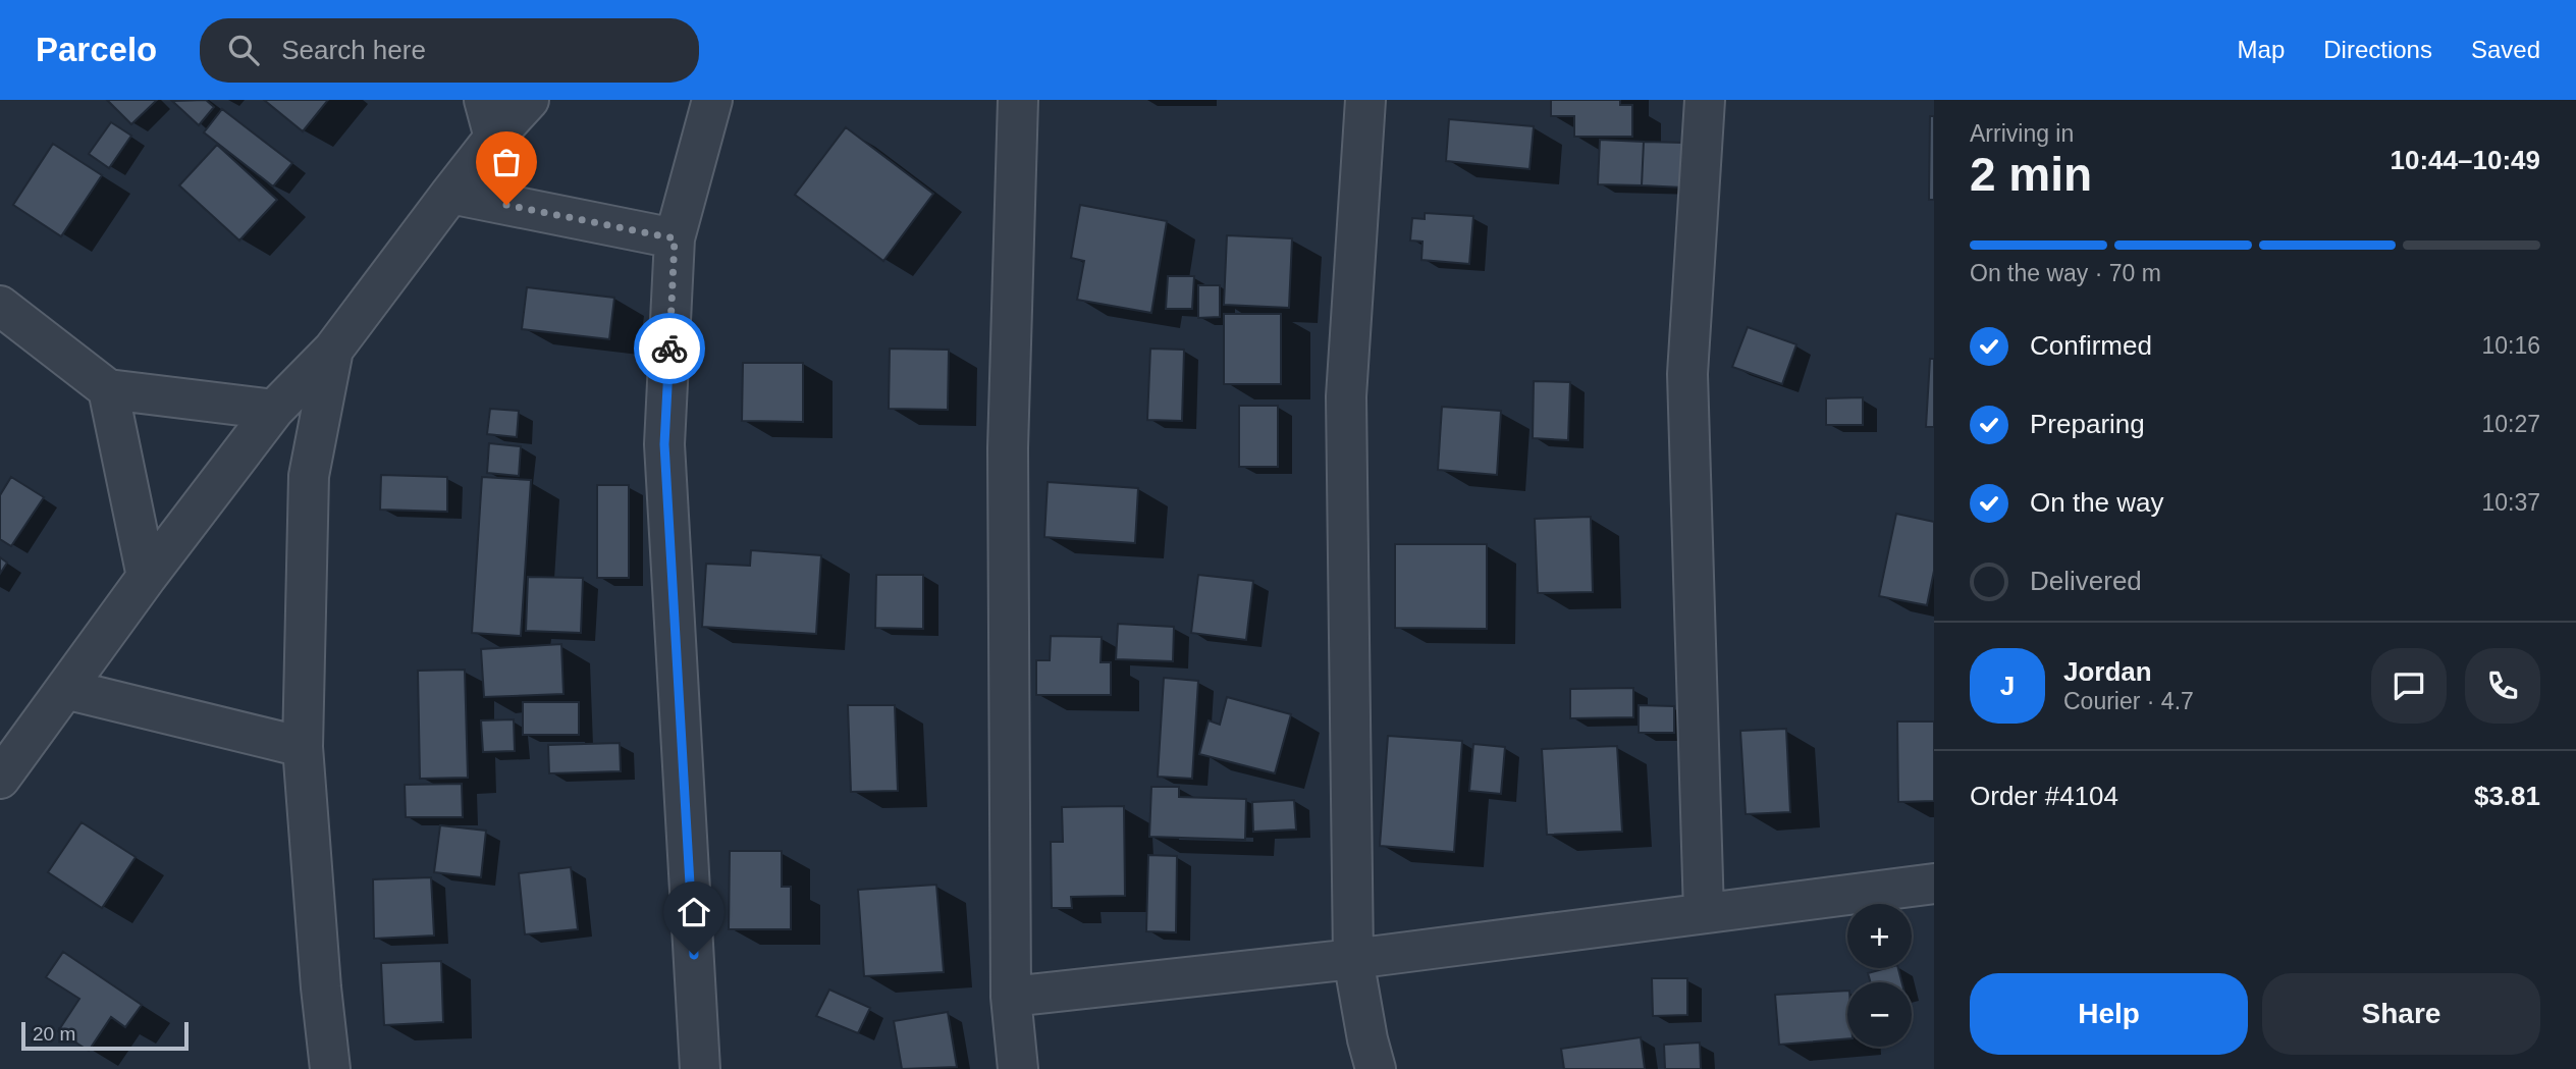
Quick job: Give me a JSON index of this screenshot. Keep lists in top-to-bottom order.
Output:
{
  "scale_bar": "20 m",
  "page": {
    "header": "Parcelo",
    "search": "Search here",
    "nav": ["Map", "Directions", "Saved"],
    "heading": ["2 min", "Arriving in", "10:44–10:49"],
    "panel": [
      "Jordan",
      "Courier · 4.7",
      "Order #4104",
      "$3.81"
    ],
    "bar": "On the way · 70 m",
    "list": [
      ["Confirmed", "10:16"],
      ["Preparing", "10:27"],
      ["On the way", "10:37"],
      "Delivered"
    ],
    "round": "J",
    "map_buttons": ["+", "−"],
    "buttons": ["Help", "Share"],
    "scale": "20 m"
  }
}
